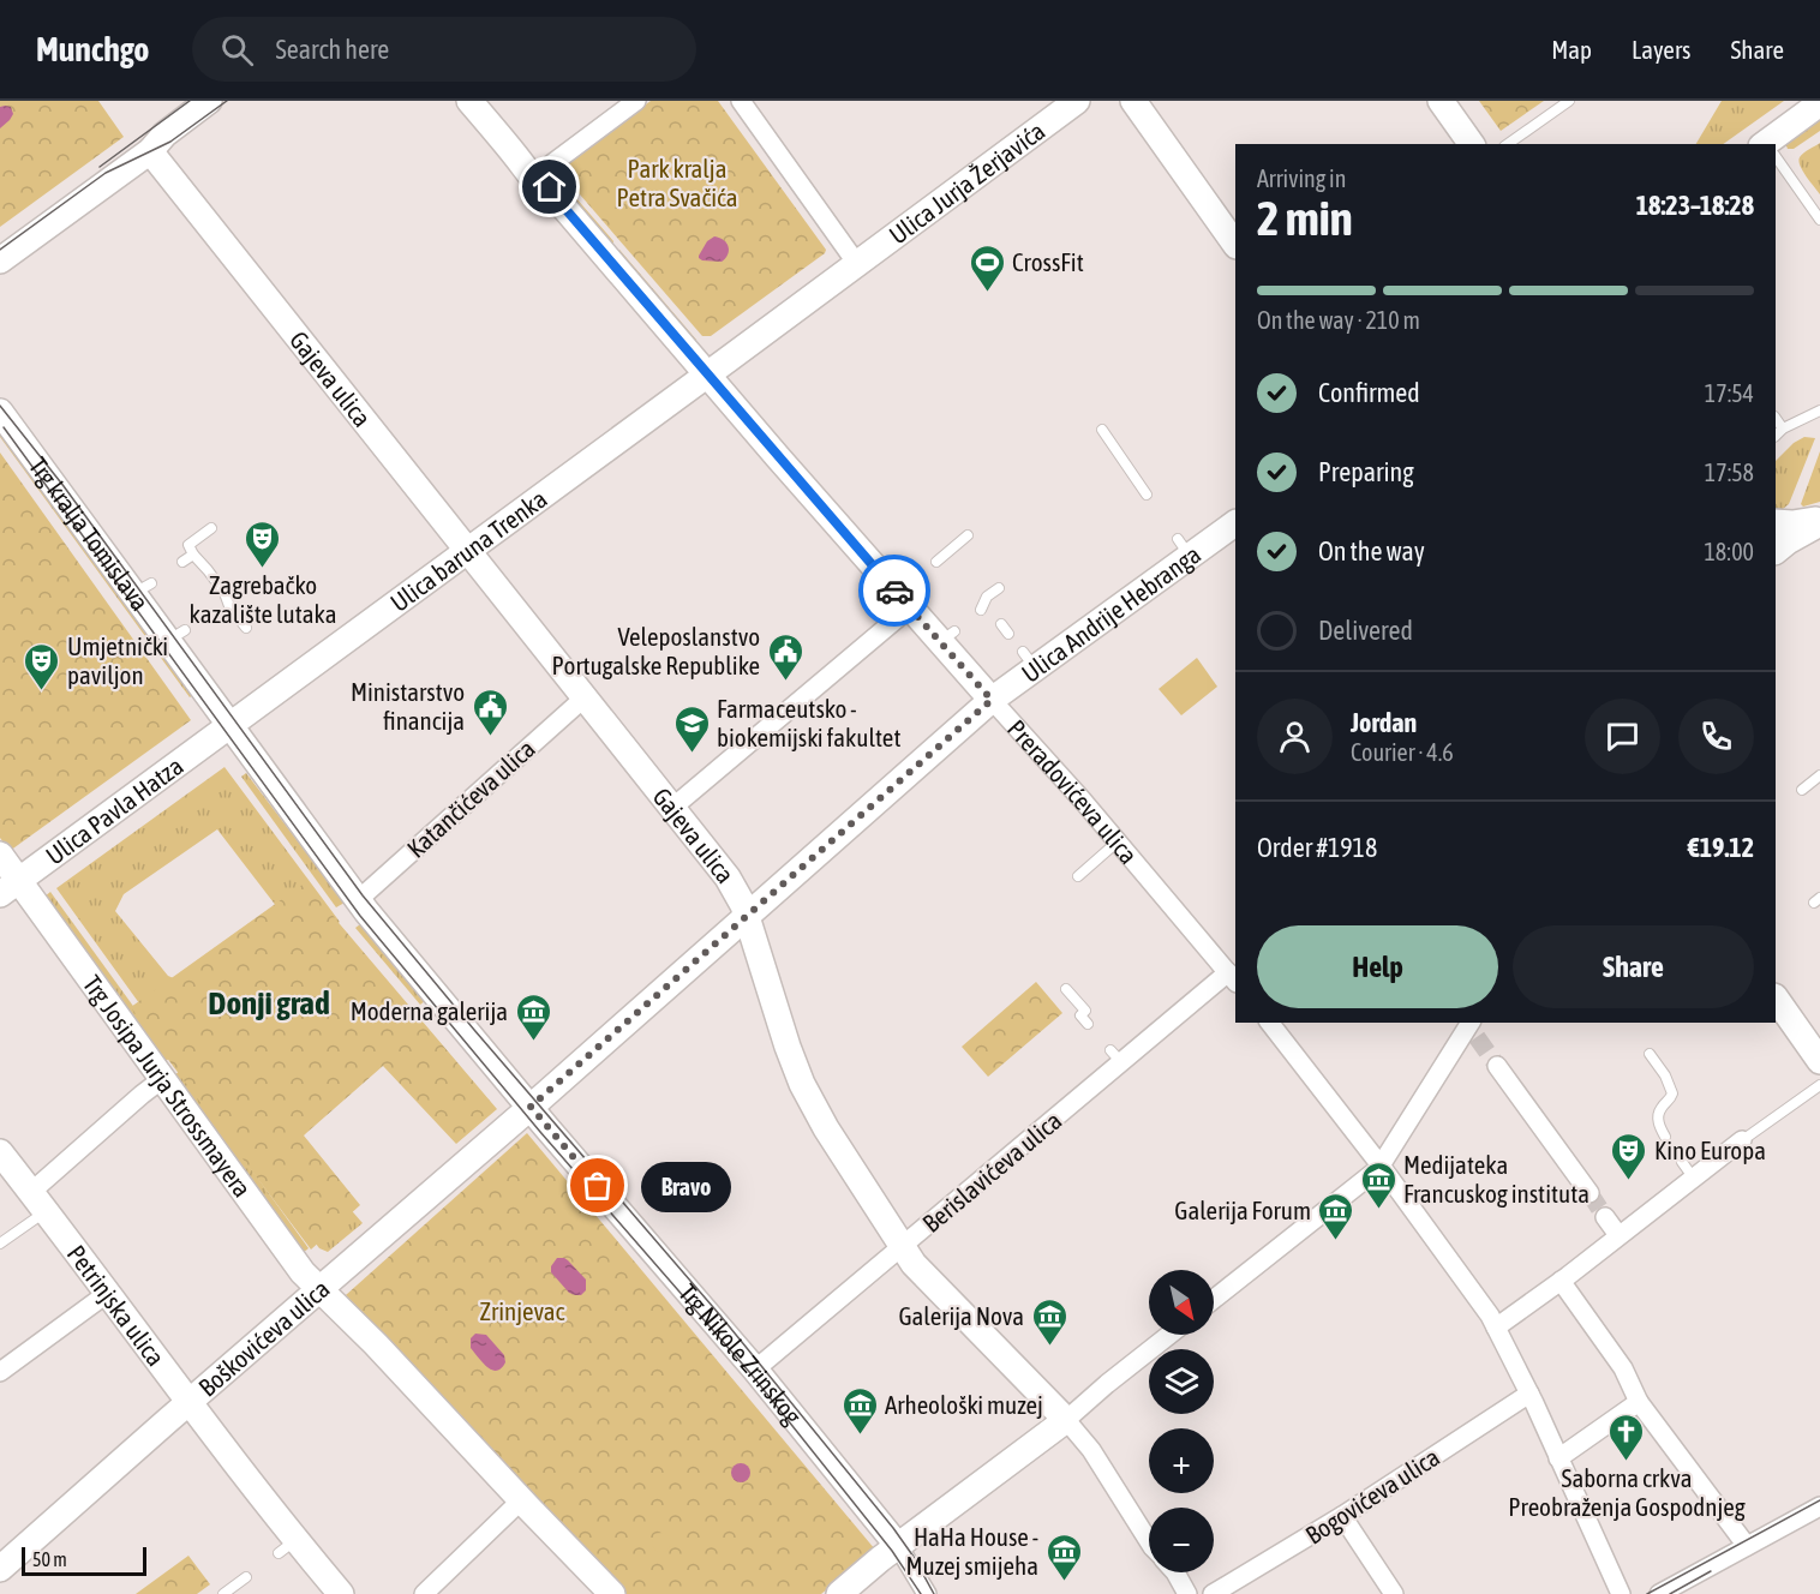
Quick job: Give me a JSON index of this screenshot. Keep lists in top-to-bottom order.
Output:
{
  "streets": {
    "street": [
      "Ulica Jurja Žerjavića",
      "Gajeva ulica",
      "Trg kralja Tomislava",
      "Ulica baruna Trenka",
      "Ulica Andrije Hebranga",
      "Preradovićeva ulica",
      "Katančićeva ulica",
      "Ulica Pavla Hatza",
      "Trg Josipa Jurja Strossmayera",
      "Berislavićeva ulica",
      "Petrinjska ulica",
      "Boškovićeva ulica",
      "Trg Nikole Zrinskog",
      "Bogovićeva ulica"
    ]
  },
  "crossings": [
    ["Ulica Jurja Žerjavića", "Ulica baruna Trenka"],
    ["Ulica Jurja Žerjavića", "Preradovićeva ulica"],
    ["Gajeva ulica", "Ulica baruna Trenka"],
    ["Gajeva ulica", "Ulica Andrije Hebranga"],
    ["Gajeva ulica", "Katančićeva ulica"],
    ["Gajeva ulica", "Berislavićeva ulica"],
    ["Trg kralja Tomislava", "Ulica baruna Trenka"],
    ["Trg kralja Tomislava", "Ulica Pavla Hatza"],
    ["Ulica baruna Trenka", "Preradovićeva ulica"],
    ["Ulica baruna Trenka", "Ulica Pavla Hatza"],
    ["Ulica Andrije Hebranga", "Preradovićeva ulica"],
    ["Ulica Andrije Hebranga", "Boškovićeva ulica"],
    ["Ulica Andrije Hebranga", "Trg Nikole Zrinskog"],
    ["Preradovićeva ulica", "Berislavićeva ulica"],
    ["Ulica Pavla Hatza", "Trg Josipa Jurja Strossmayera"],
    ["Trg Josipa Jurja Strossmayera", "Boškovićeva ulica"],
    ["Berislavićeva ulica", "Trg Nikole Zrinskog"],
    ["Petrinjska ulica", "Boškovićeva ulica"],
    ["Boškovićeva ulica", "Trg Nikole Zrinskog"]
  ],
  "districts": ["Donji grad"],
  "parks": ["Park kralja Petra Svačića", "Zrinjevac"],
  "places": {
    "sports": ["CrossFit"],
    "theatre": ["Zagrebačko kazalište lutaka", "Umjetnički paviljon", "Kino Europa"],
    "public building": ["Veleposlanstvo Portugalske Republike", "Ministarstvo financija"],
    "school or university": ["Farmaceutsko - biokemijski fakultet"],
    "museum": [
      "Moderna galerija",
      "Medijateka Francuskog instituta",
      "Galerija Forum",
      "Galerija Nova",
      "Arheološki muzej",
      "HaHa House - Muzej smijeha"
    ],
    "other": ["Bravo"],
    "church": ["Saborna crkva Preobraženja Gospodnjeg"]
  },
  "scale_bar": "50 m",
  "north": "bottom right",
  "page": {
    "header": "Munchgo",
    "search": "Search here",
    "nav": ["Map", "Layers", "Share"],
    "heading": ["2 min", "Arriving in", "18:23–18:28"],
    "panel": [
      "Jordan",
      "Courier · 4.6",
      "Order #1918",
      "€19.12"
    ],
    "bar": "On the way · 210 m",
    "list": [
      ["Confirmed", "17:54"],
      ["Preparing", "17:58"],
      ["On the way", "18:00"],
      "Delivered"
    ],
    "buttons": ["Help", "Share"],
    "bubble": "Bravo",
    "map_buttons": ["+", "−"],
    "scale": "50 m"
  }
}
